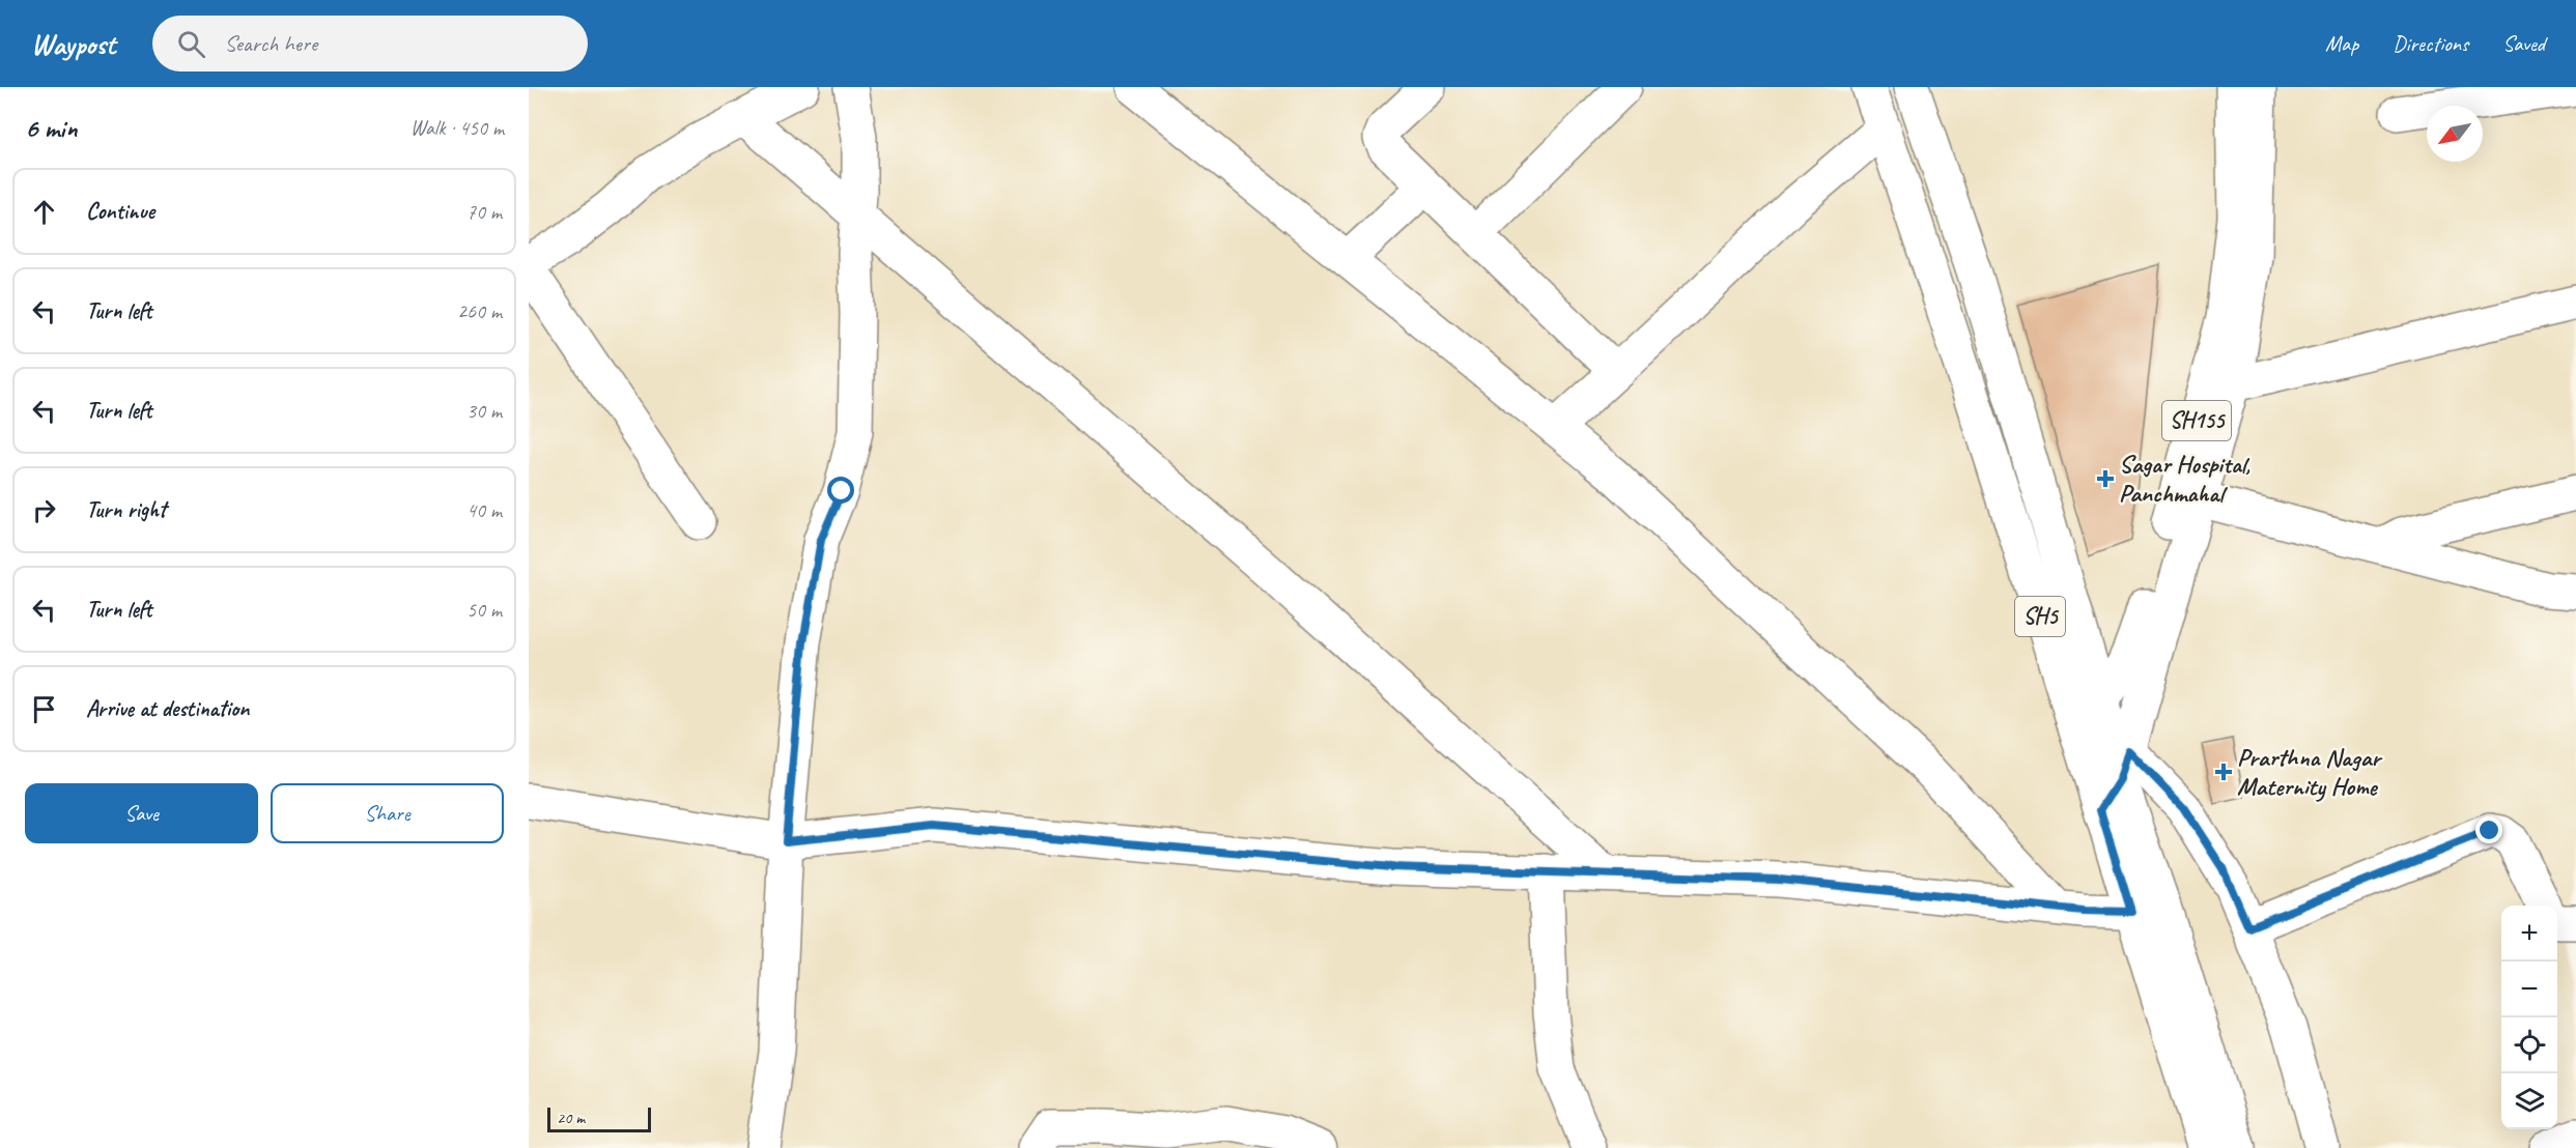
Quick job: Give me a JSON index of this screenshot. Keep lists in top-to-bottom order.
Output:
{
  "streets": {
    "street": ["SH155", "SH5"]
  },
  "crossings": [
    ["SH155", "SH5"]
  ],
  "places": {
    "health": ["Sagar Hospital, Panchmahal", "Prarthna Nagar Maternity Home"]
  },
  "scale_bar": "20 m",
  "north": "bottom left",
  "page": {
    "header": "Waypost",
    "search": "Search here",
    "nav": ["Map", "Directions", "Saved"],
    "heading": ["6 min", "Walk · 450 m"],
    "list": [
      ["Continue", "70 m"],
      ["Turn left", "260 m"],
      ["Turn left", "30 m"],
      ["Turn right", "40 m"],
      ["Turn left", "50 m"],
      "Arrive at destination"
    ],
    "buttons": ["Save", "Share"],
    "map_buttons": ["+", "−"],
    "scale": "20 m"
  }
}
